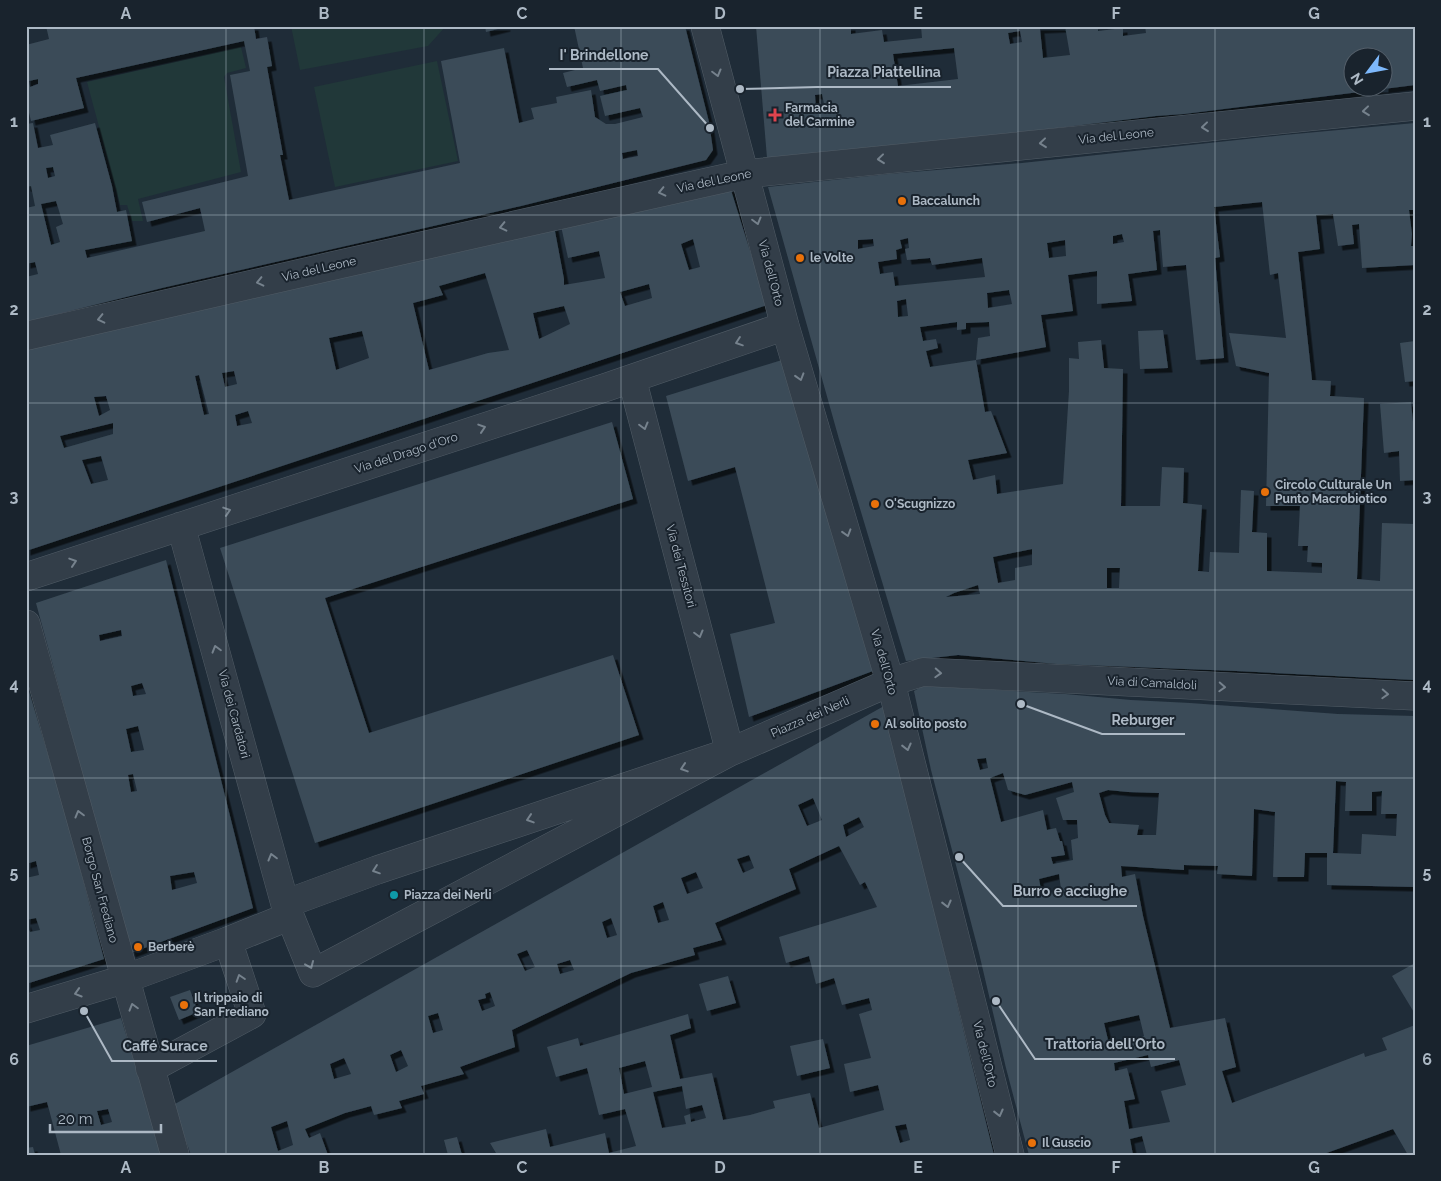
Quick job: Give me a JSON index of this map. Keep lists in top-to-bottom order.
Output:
{
  "streets": {
    "street": [
      "Via del Leone",
      "Via dell'Orto",
      "Via del Drago d'Oro",
      "Via dei Tessitori",
      "Via di Camaldoli",
      "Via dei Cardatori",
      "Piazza dei Nerli",
      "Borgo San Frediano"
    ]
  },
  "crossings": [
    ["Via del Leone", "Via dell'Orto"],
    ["Via dell'Orto", "Via del Drago d'Oro"],
    ["Via dell'Orto", "Via di Camaldoli"],
    ["Via dell'Orto", "Piazza dei Nerli"],
    ["Via del Drago d'Oro", "Via dei Tessitori"],
    ["Via del Drago d'Oro", "Via dei Cardatori"],
    ["Via dei Tessitori", "Piazza dei Nerli"],
    ["Via di Camaldoli", "Piazza dei Nerli"],
    ["Via dei Cardatori", "Piazza dei Nerli"],
    ["Piazza dei Nerli", "Borgo San Frediano"]
  ],
  "one_way": [
    "Via del Leone",
    "Via dell'Orto",
    "Via dei Tessitori",
    "Via di Camaldoli",
    "Via dei Cardatori",
    "Borgo San Frediano"
  ],
  "places": {
    "other": [
      "Piazza Piattellina",
      "I' Brindellone",
      "Baccalunch",
      "le Volte",
      "Circolo Culturale Un Punto Macrobiotico",
      "O'Scugnizzo",
      "Reburger",
      "Al solito posto",
      "Burro e acciughe",
      "Piazza dei Nerli",
      "Berberè",
      "Trattoria dell'Orto",
      "Il trippaio di San Frediano",
      "Caffé Surace",
      "Il Guscio"
    ],
    "health": ["Farmacia del Carmine"]
  },
  "scale_bar": "20 m",
  "north": "bottom left",
  "grid": {
    "columns": [
      "A",
      "B",
      "C",
      "D",
      "E",
      "F",
      "G"
    ],
    "rows": [
      "1",
      "2",
      "3",
      "4",
      "5",
      "6"
    ]
  }
}
